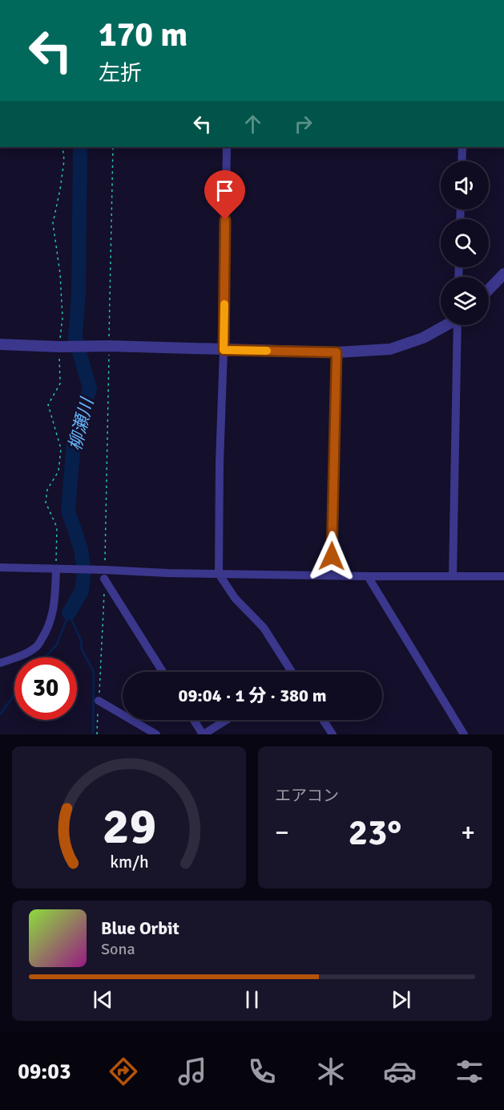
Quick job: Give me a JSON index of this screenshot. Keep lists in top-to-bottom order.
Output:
{
  "water": ["柳瀬川"],
  "page": {
    "turn": ["170 m", "左折"],
    "limit": "30",
    "trip": "09:04 · 1 分 · 380 m",
    "tile": "エアコン",
    "heat": ["−", "23°", "+"],
    "song": ["Blue Orbit", "Sona"],
    "tabs": "09:03",
    "gauge": ["29", "km/h"]
  }
}
